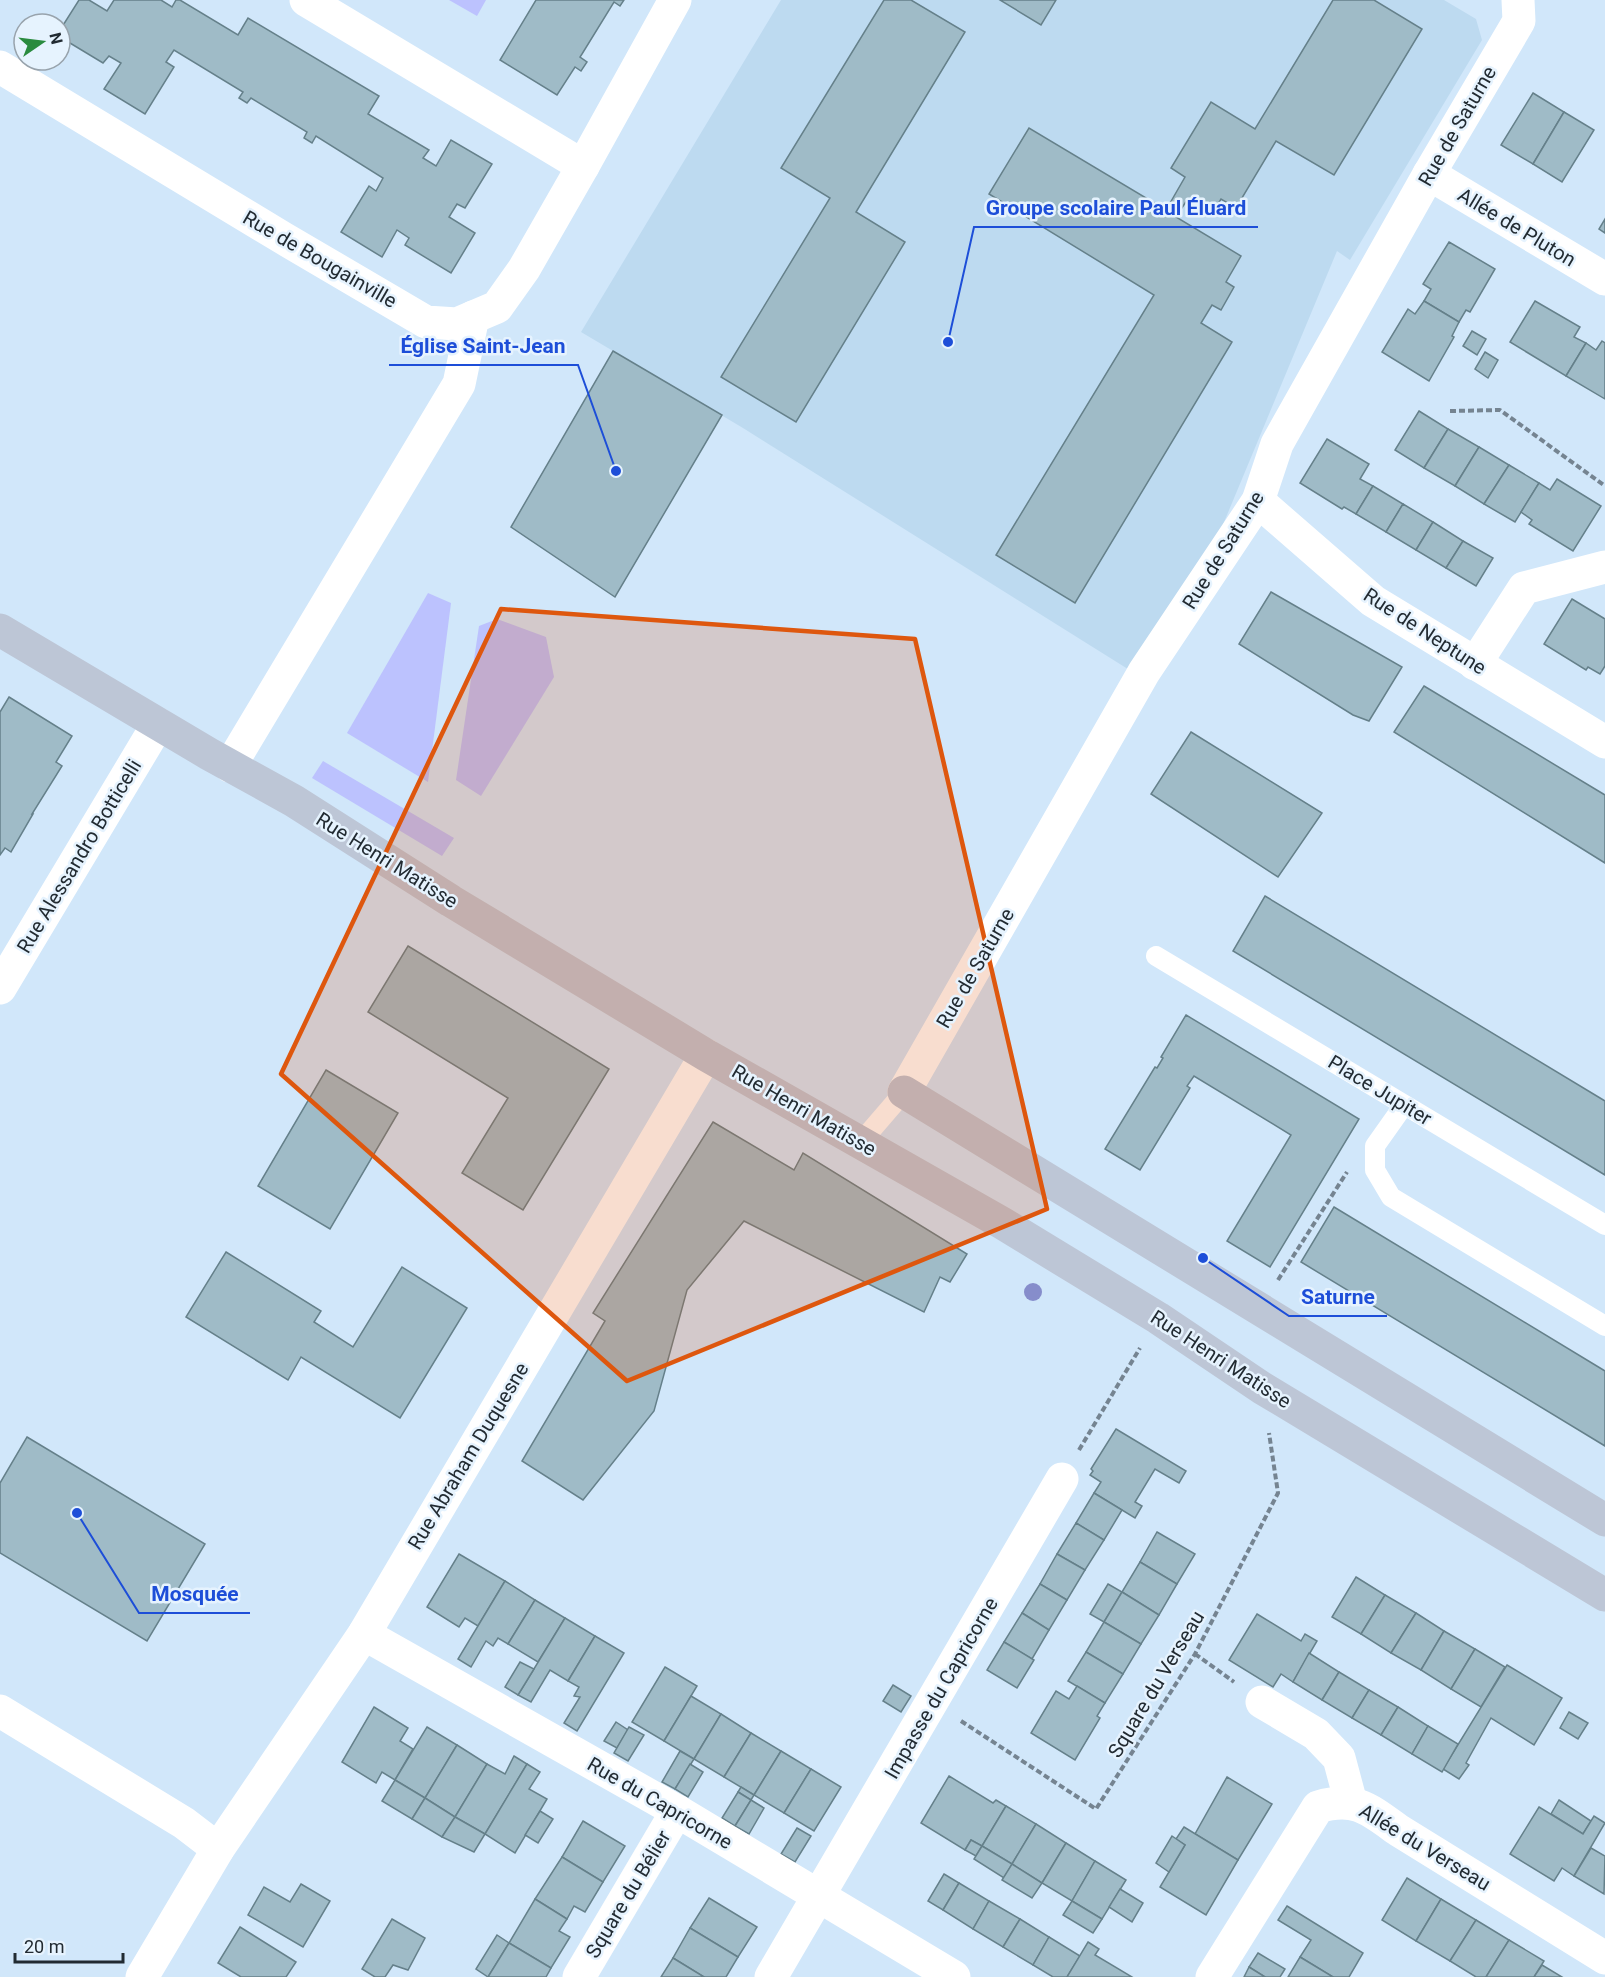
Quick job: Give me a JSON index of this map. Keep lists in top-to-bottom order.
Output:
{
  "streets": {
    "street": [
      "Rue de Saturne",
      "Allée de Pluton",
      "Rue de Bougainville",
      "Rue de Neptune",
      "Rue Alessandro Botticelli",
      "Rue Henri Matisse",
      "Rue Abraham Duquesne",
      "Impasse du Capricorne",
      "Rue du Capricorne",
      "Allée du Verseau",
      "Square du Bélier"
    ],
    "lane": ["Place Jupiter"],
    "path": ["Square du Verseau"]
  },
  "crossings": [
    ["Rue de Saturne", "Allée de Pluton"],
    ["Rue de Saturne", "Rue de Neptune"],
    ["Rue Alessandro Botticelli", "Rue Henri Matisse"],
    ["Rue Henri Matisse", "Rue Abraham Duquesne"],
    ["Rue Henri Matisse", "Square du Verseau"],
    ["Rue Abraham Duquesne", "Rue du Capricorne"],
    ["Square du Verseau", "Impasse du Capricorne"],
    ["Impasse du Capricorne", "Rue du Capricorne"],
    ["Rue du Capricorne", "Square du Bélier"]
  ],
  "places": [
    "Groupe scolaire Paul Éluard",
    "Église Saint-Jean",
    "Saturne",
    "Mosquée"
  ],
  "scale_bar": "20 m",
  "north": "right"
}
